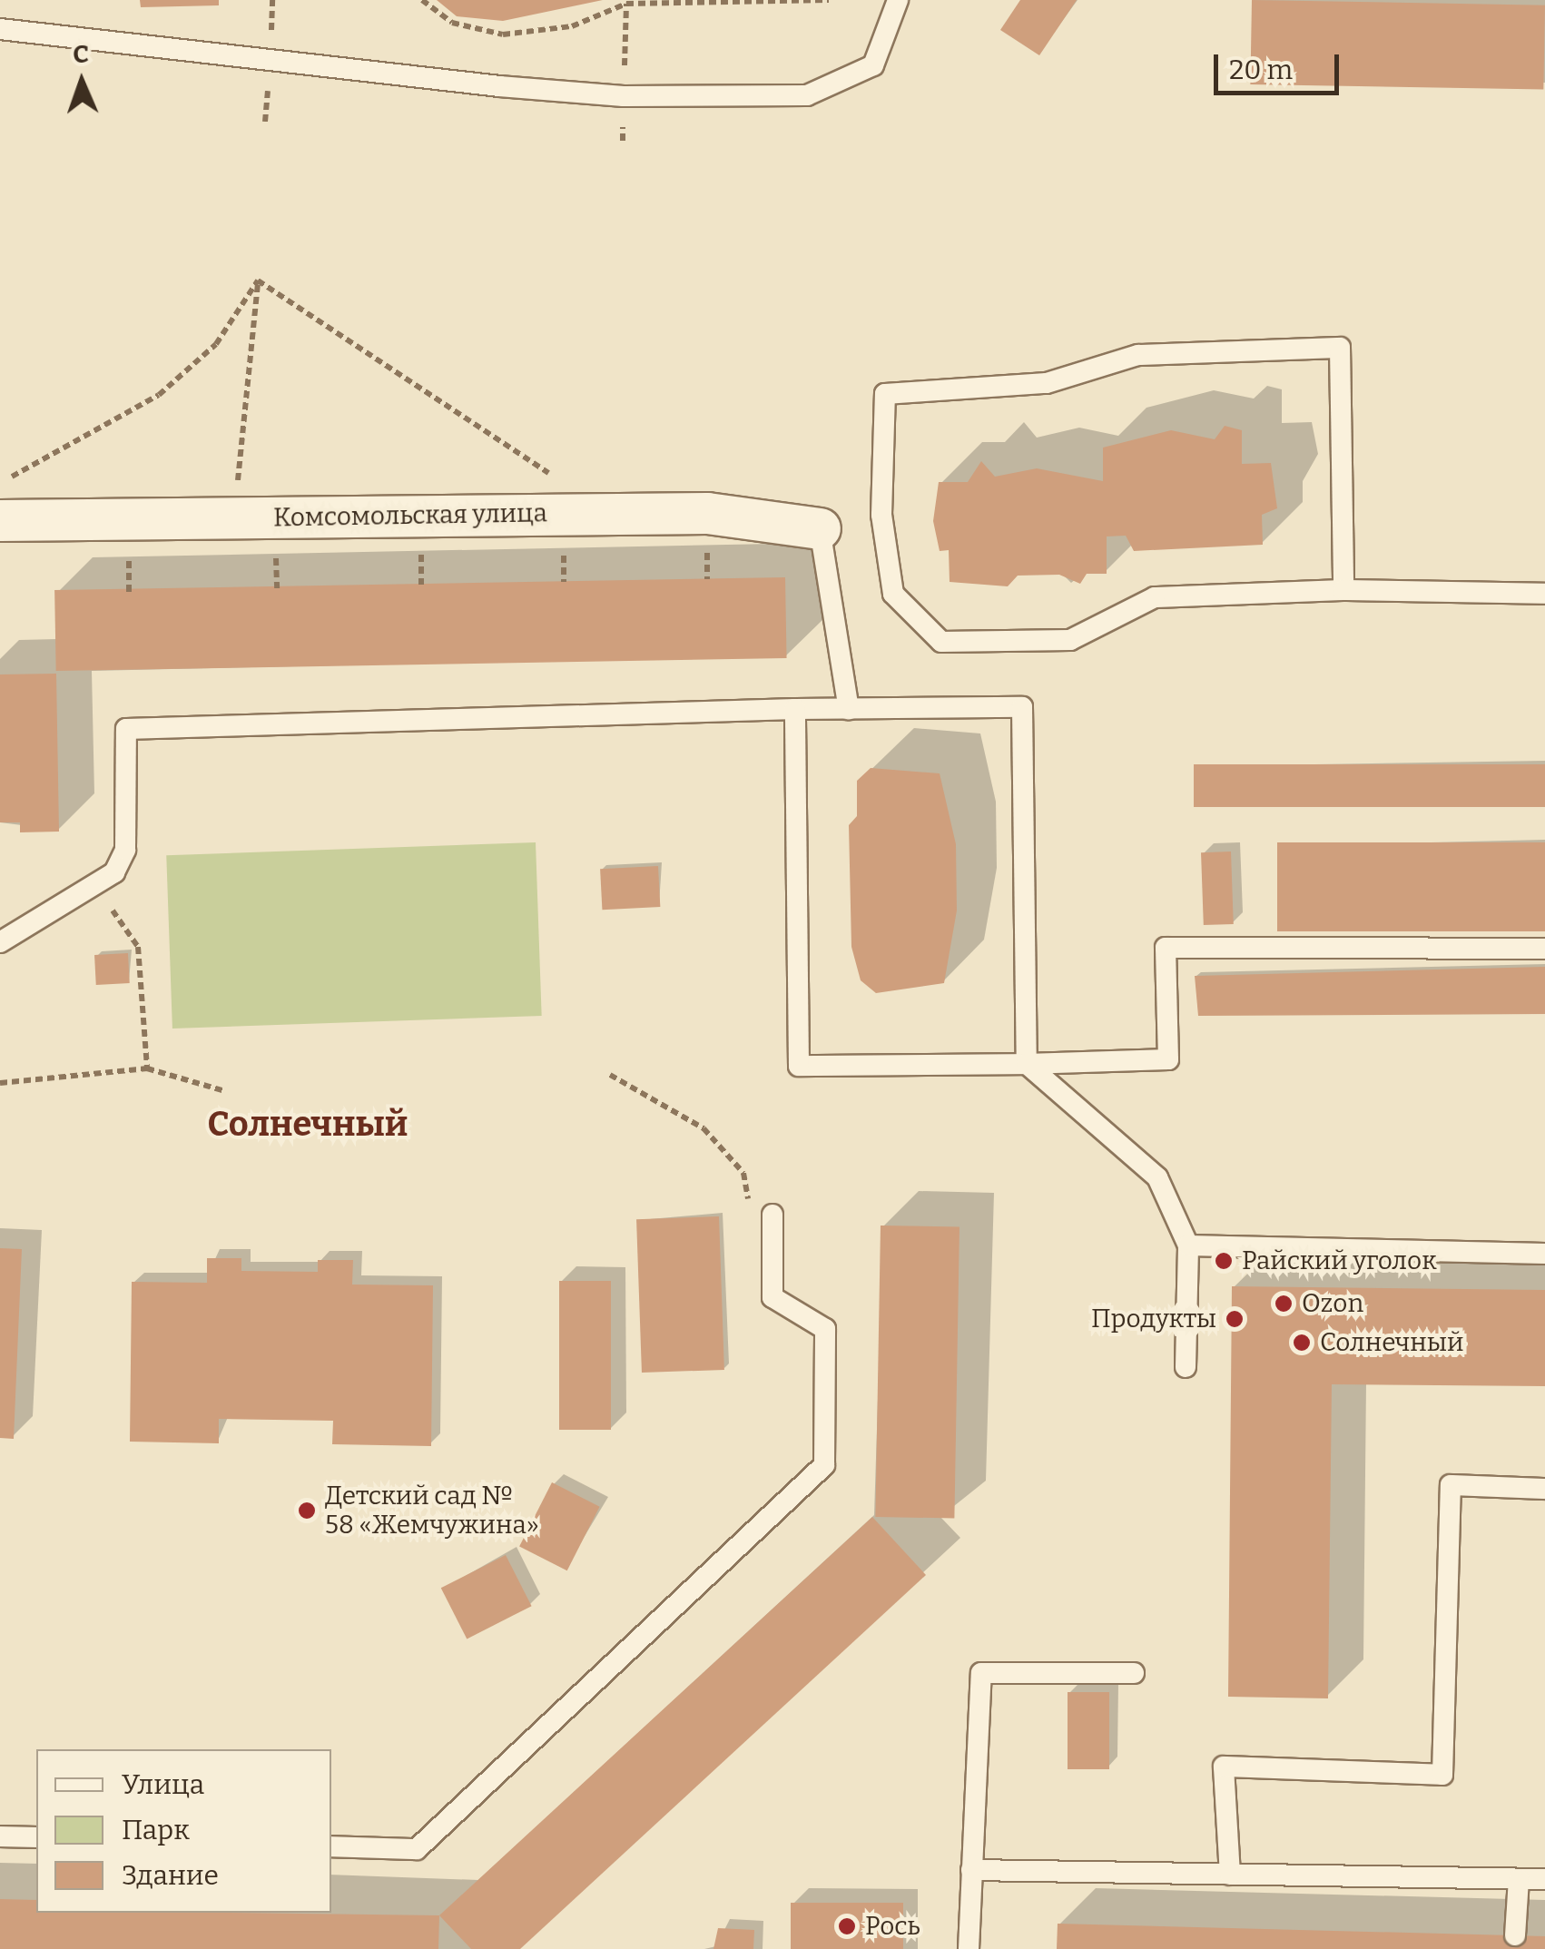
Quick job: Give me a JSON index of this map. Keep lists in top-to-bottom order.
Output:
{
  "streets": {
    "street": ["Комсомольская улица"]
  },
  "districts": ["Солнечный"],
  "places": [
    "Райский уголок",
    "Ozon",
    "Продукты",
    "Солнечный",
    "Детский сад № 58 «Жемчужина»",
    "Рось"
  ],
  "legend": ["Улица", "Парк", "Здание"],
  "scale_bar": "20 m",
  "north": "top"
}
